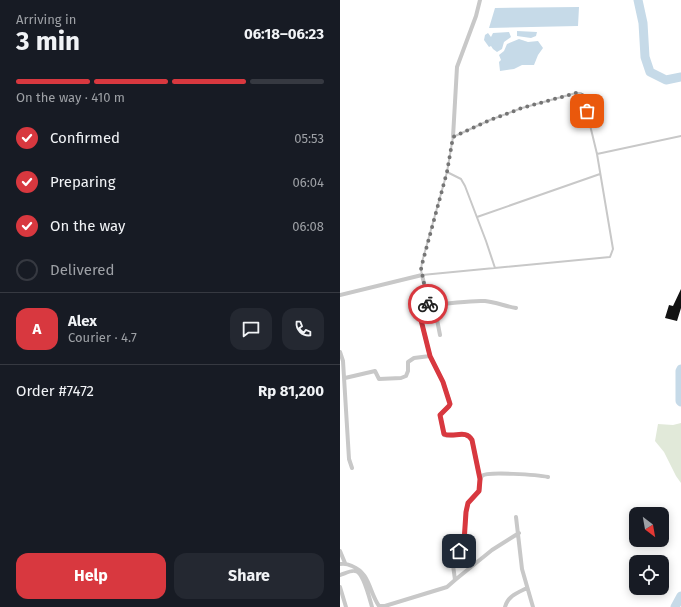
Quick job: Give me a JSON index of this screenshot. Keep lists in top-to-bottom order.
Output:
{
  "north": "bottom right",
  "page": {
    "heading": ["3 min", "Arriving in", "06:18–06:23"],
    "panel": [
      "Alex",
      "Courier · 4.7",
      "Order #7472",
      "Rp 81,200"
    ],
    "bar": "On the way · 410 m",
    "list": [
      ["Confirmed", "05:53"],
      ["Preparing", "06:04"],
      ["On the way", "06:08"],
      "Delivered"
    ],
    "round": "A",
    "buttons": ["Help", "Share"]
  }
}
